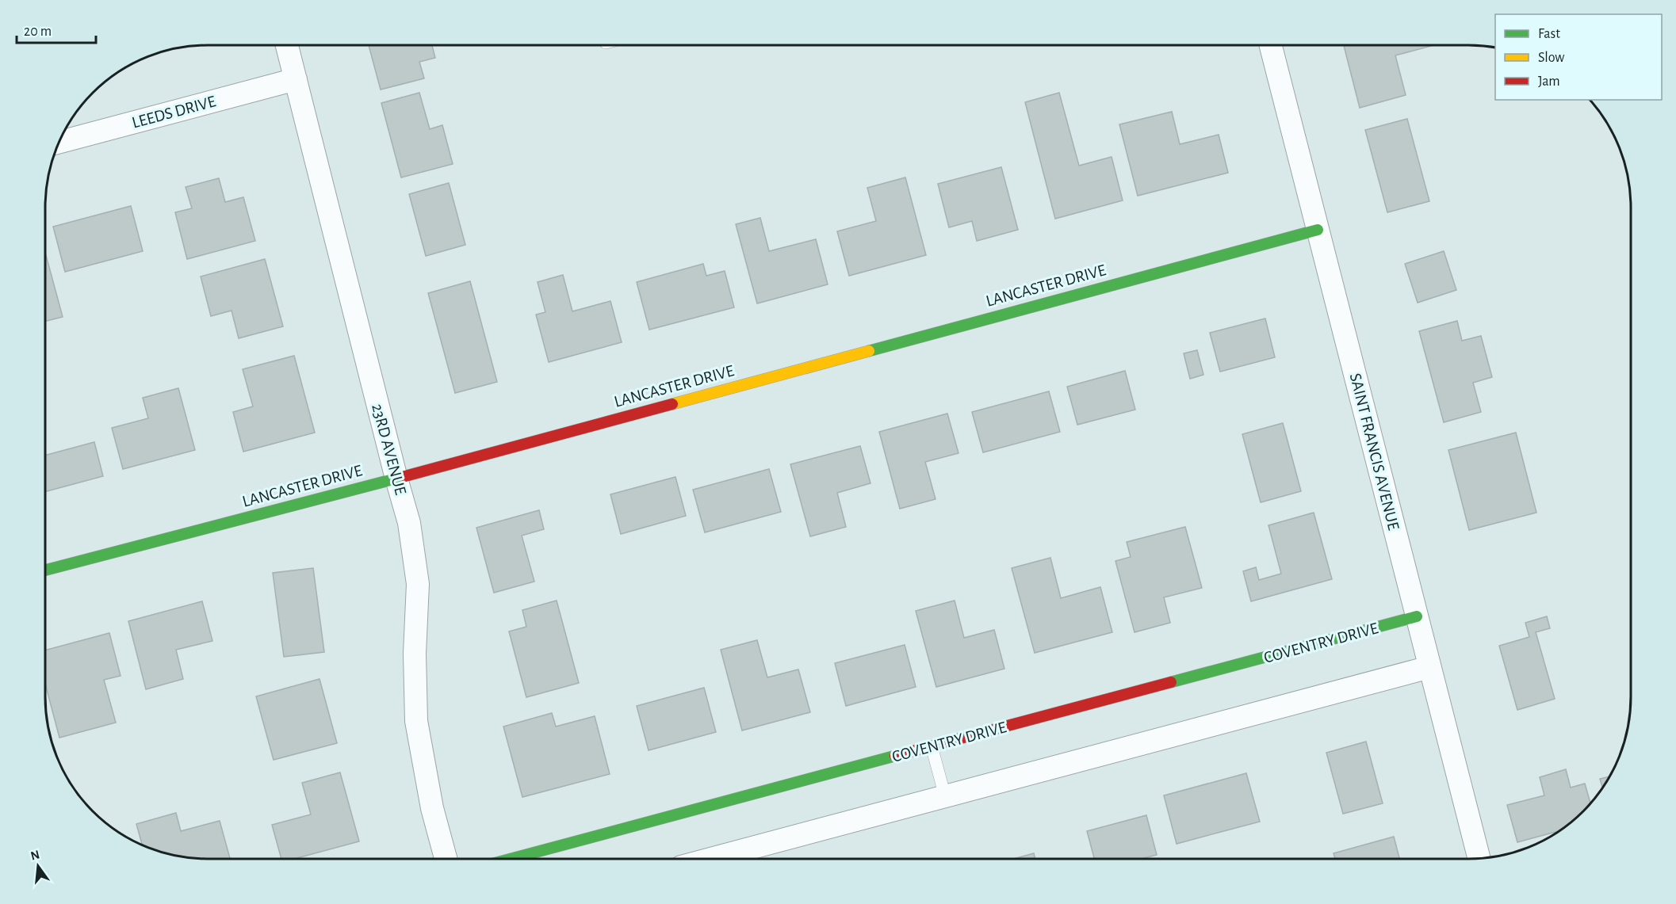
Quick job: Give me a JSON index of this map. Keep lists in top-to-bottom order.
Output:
{
  "streets": {
    "street": [
      "LEEDS DRIVE",
      "LANCASTER DRIVE",
      "23RD AVENUE",
      "SAINT FRANCIS AVENUE",
      "COVENTRY DRIVE"
    ]
  },
  "crossings": [
    ["LEEDS DRIVE", "23RD AVENUE"],
    ["LANCASTER DRIVE", "23RD AVENUE"],
    ["LANCASTER DRIVE", "SAINT FRANCIS AVENUE"],
    ["SAINT FRANCIS AVENUE", "COVENTRY DRIVE"]
  ],
  "legend": ["Fast", "Slow", "Jam"],
  "scale_bar": "20 m",
  "north": "top"
}
